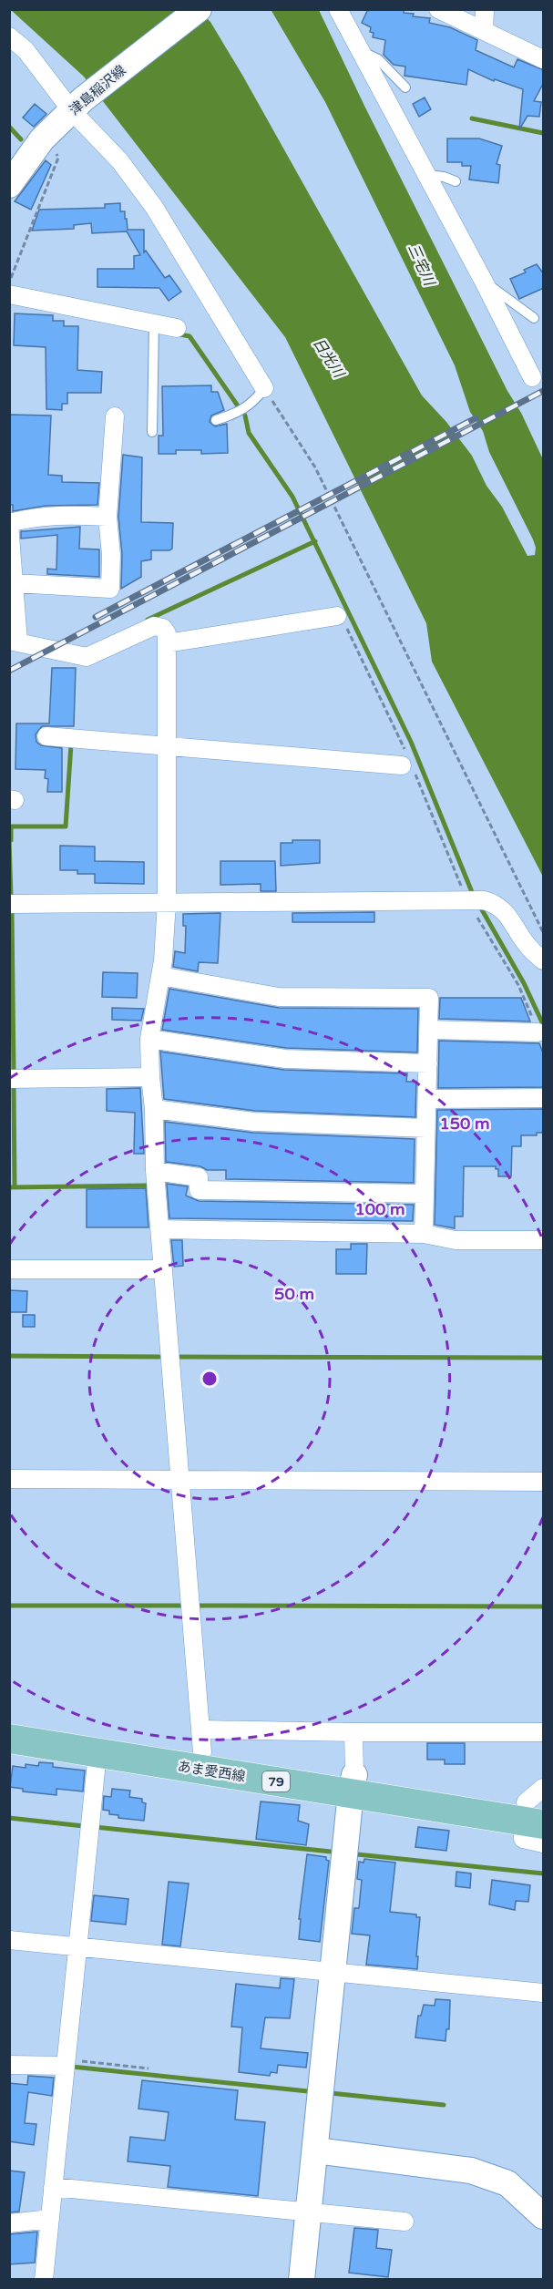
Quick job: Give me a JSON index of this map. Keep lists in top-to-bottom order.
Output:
{
  "streets": {
    "main road": ["あま愛西線", "79"],
    "street": ["津島稲沢線"]
  },
  "water": ["三宅川", "日光川"],
  "rings": ["150 m", "100 m", "50 m"]
}
